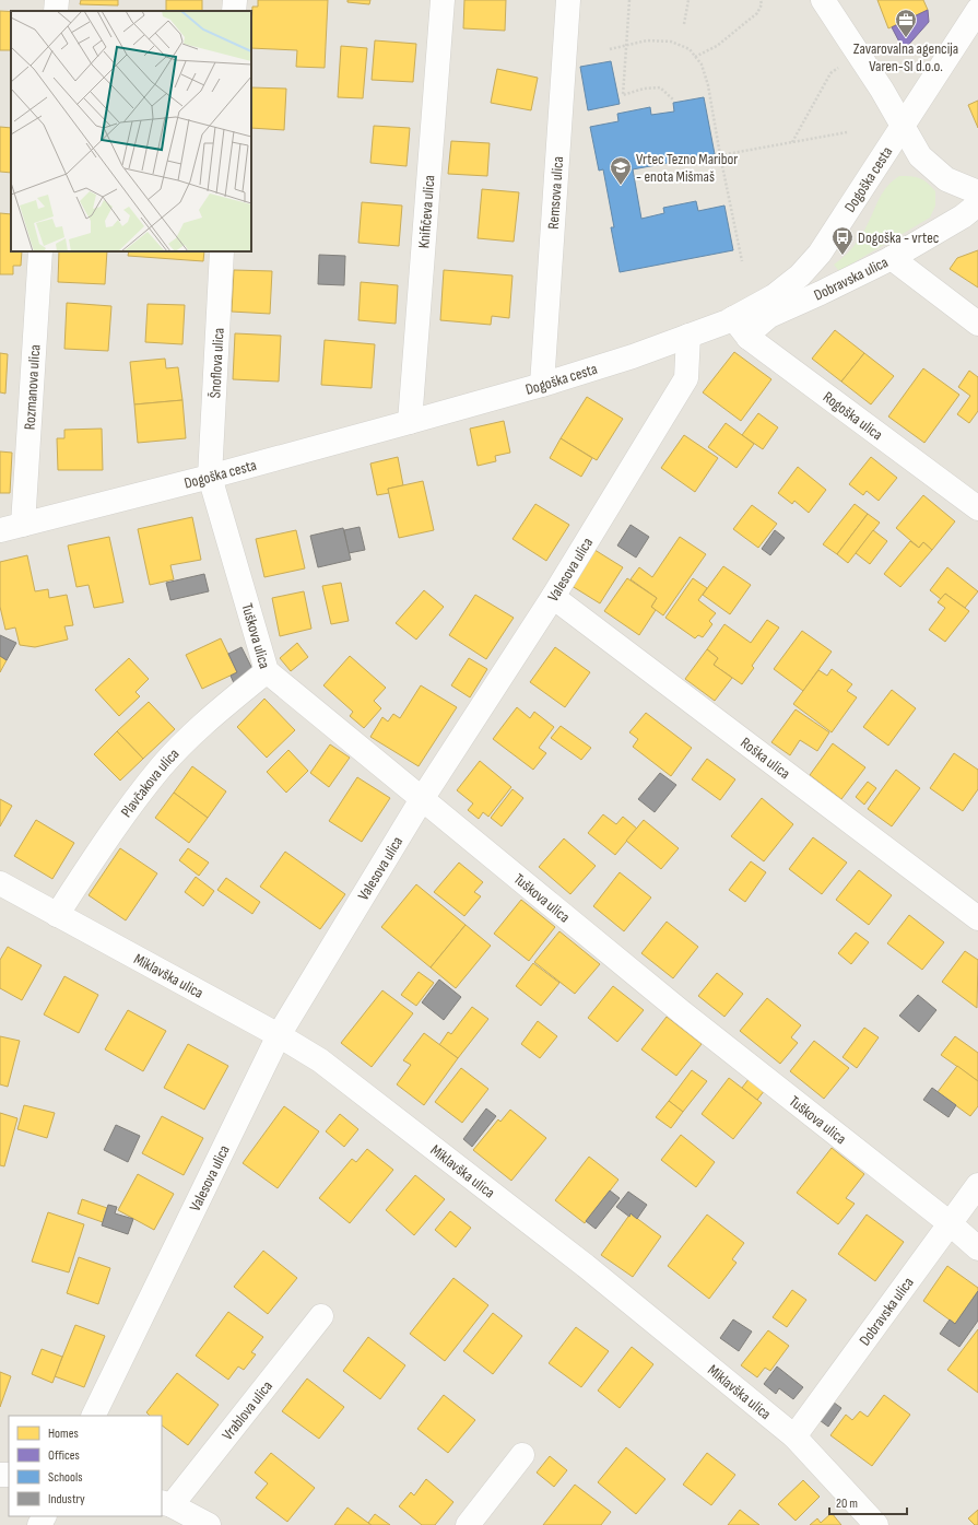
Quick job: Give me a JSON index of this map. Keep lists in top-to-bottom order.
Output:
{
  "streets": {
    "street": [
      "Dogoška cesta",
      "Remsova ulica",
      "Knifičeva ulica",
      "Dobravska ulica",
      "Šnoflova ulica",
      "Rozmanova ulica",
      "Rogoška ulica",
      "Valesova ulica",
      "Tuškova ulica",
      "Roška ulica",
      "Plavčakova ulica",
      "Miklavška ulica",
      "Vrablova ulica"
    ]
  },
  "crossings": [
    ["Dogoška cesta", "Remsova ulica"],
    ["Dogoška cesta", "Knifičeva ulica"],
    ["Dogoška cesta", "Šnoflova ulica"],
    ["Dogoška cesta", "Rozmanova ulica"],
    ["Dogoška cesta", "Rogoška ulica"],
    ["Dogoška cesta", "Valesova ulica"],
    ["Dogoška cesta", "Tuškova ulica"],
    ["Dobravska ulica", "Rogoška ulica"],
    ["Dobravska ulica", "Tuškova ulica"],
    ["Dobravska ulica", "Miklavška ulica"],
    ["Šnoflova ulica", "Tuškova ulica"],
    ["Valesova ulica", "Tuškova ulica"],
    ["Valesova ulica", "Roška ulica"],
    ["Valesova ulica", "Miklavška ulica"],
    ["Tuškova ulica", "Plavčakova ulica"],
    ["Plavčakova ulica", "Miklavška ulica"]
  ],
  "places": {
    "office": ["Zavarovalna agencija Varen-SI d.o.o."],
    "school or university": ["Vrtec Tezno Maribor - enota Mišmaš"],
    "bus stop": ["Dogoška - vrtec"]
  },
  "legend": [
    "Homes",
    "Offices",
    "Schools",
    "Industry"
  ],
  "scale_bar": "20 m"
}
